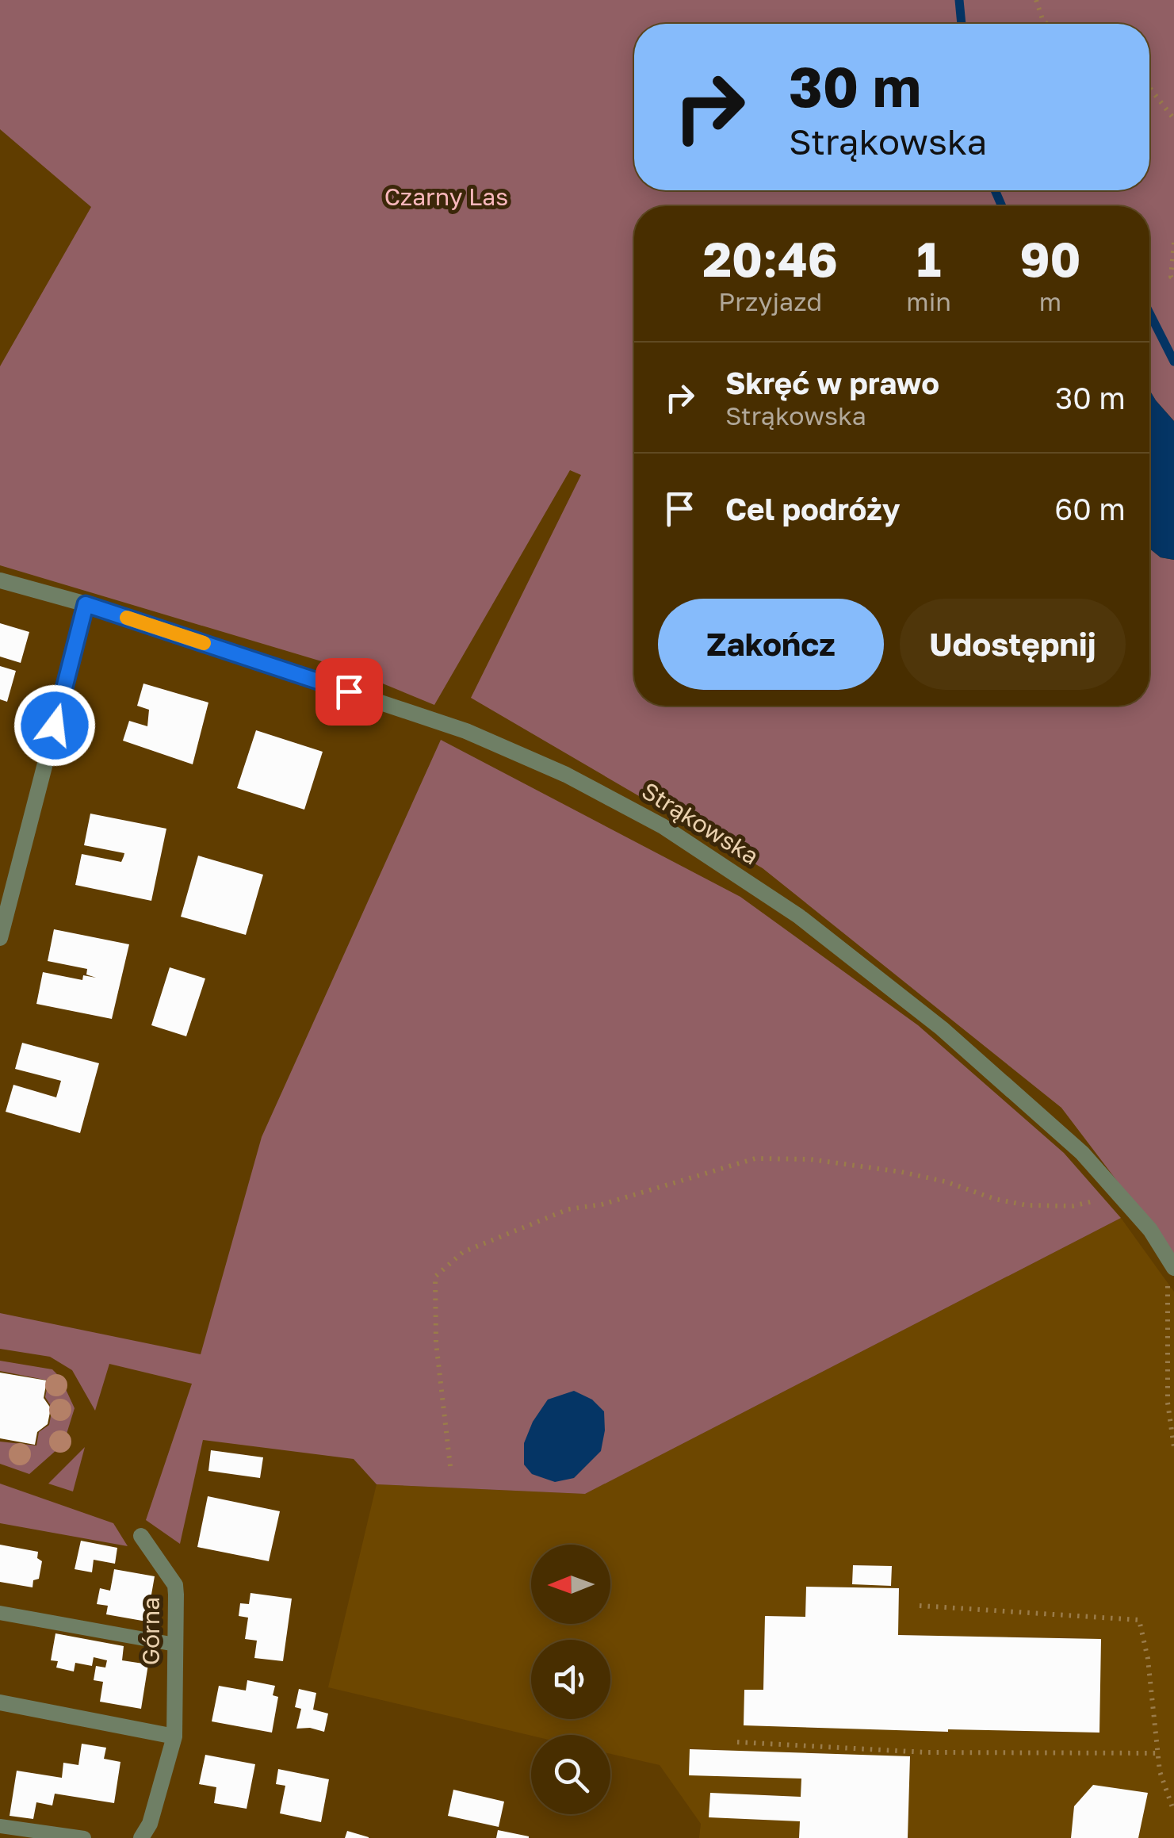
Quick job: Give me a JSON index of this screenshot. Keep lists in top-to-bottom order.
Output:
{
  "streets": {
    "street": ["Strąkowska", "Górna"]
  },
  "parks": ["Czarny Las"],
  "north": "left",
  "page": {
    "turn": ["30 m", "Strąkowska"],
    "eta": [
      "20:46",
      "Przyjazd",
      "1",
      "min",
      "90",
      "m"
    ],
    "list": [
      {
        "name": "Skręć w prawo",
        "note": "Strąkowska",
        "value": "30 m"
      },
      {
        "name": "Cel podróży",
        "value": "60 m"
      }
    ],
    "buttons": ["Zakończ", "Udostępnij"]
  }
}
